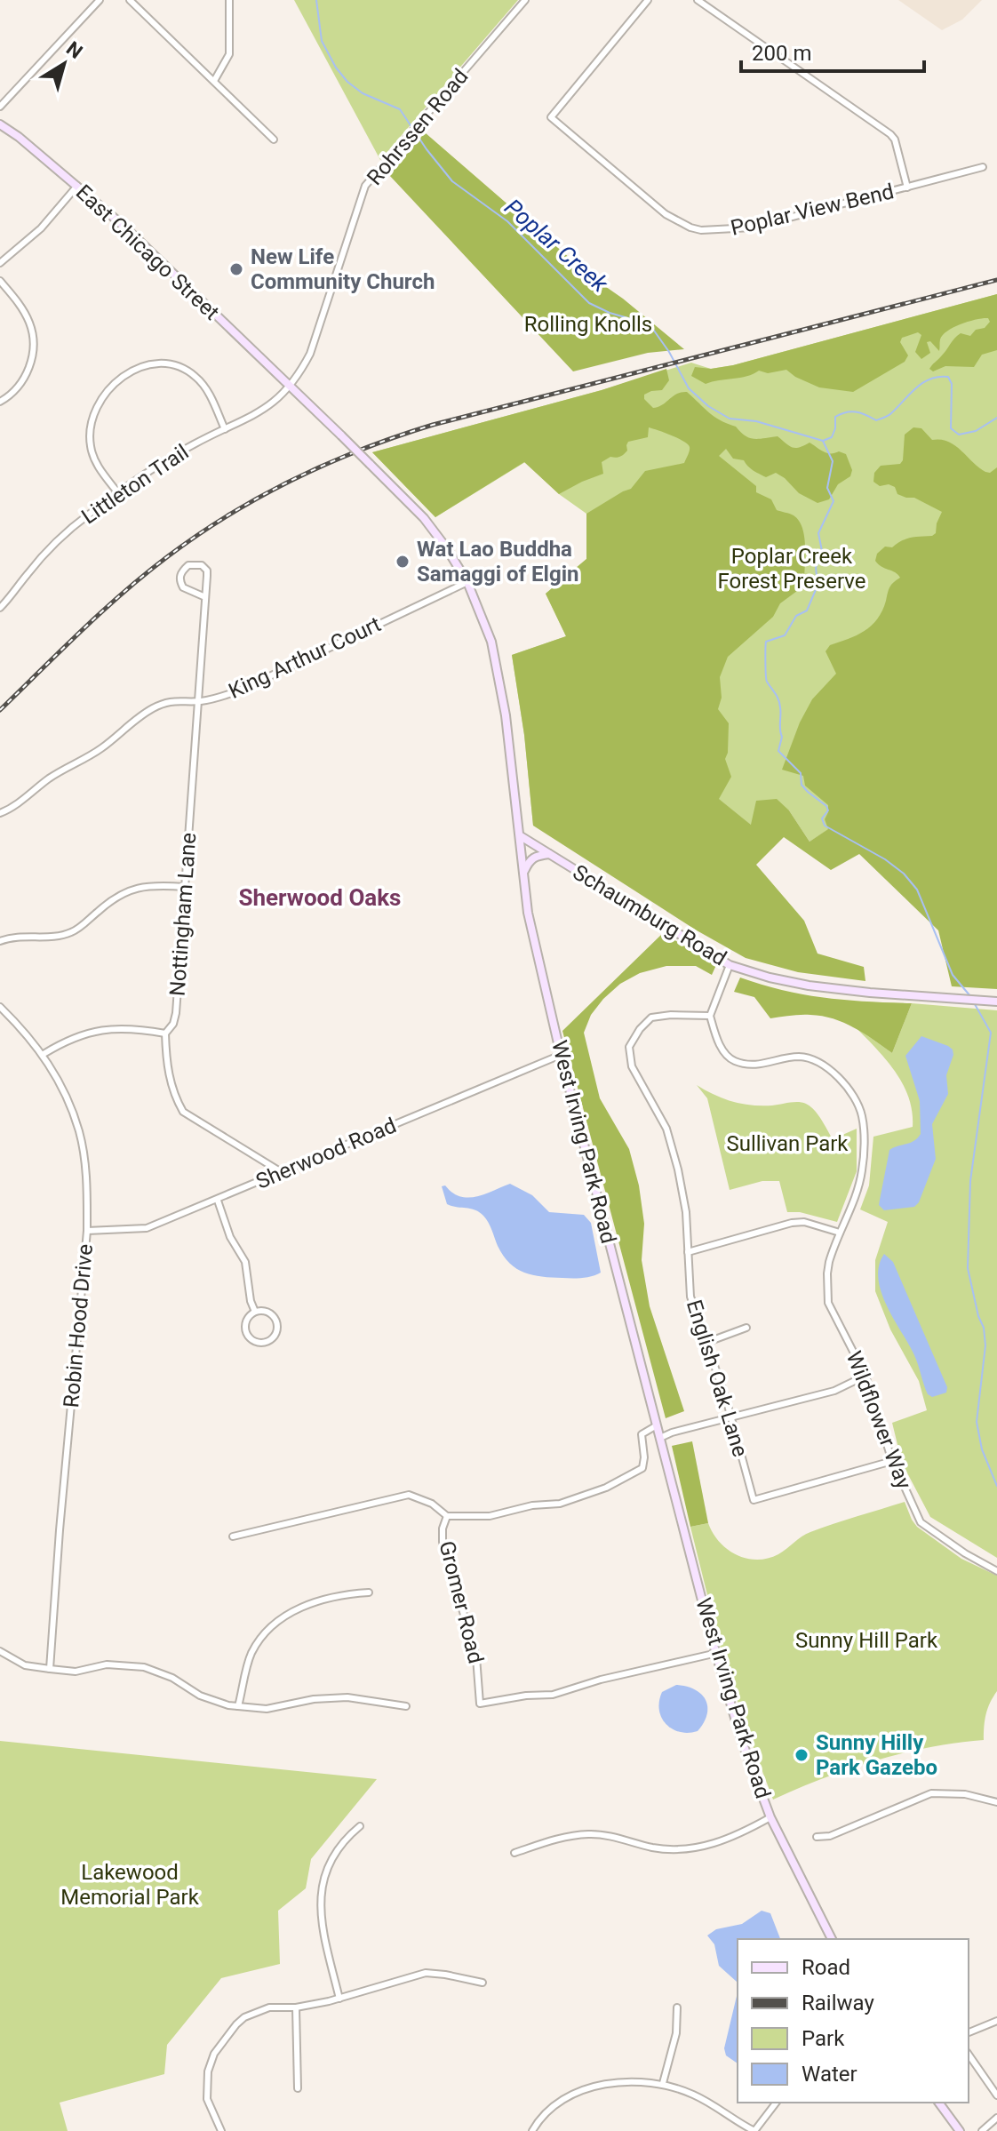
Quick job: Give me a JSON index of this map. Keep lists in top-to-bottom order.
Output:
{
  "streets": {
    "main road": ["East Chicago Street", "Schaumburg Road", "West Irving Park Road"],
    "street": [
      "Rohrssen Road",
      "Poplar View Bend",
      "Littleton Trail",
      "King Arthur Court",
      "Nottingham Lane",
      "Sherwood Road",
      "Robin Hood Drive",
      "English Oak Lane",
      "Wildflower Way",
      "Gromer Road"
    ]
  },
  "crossings": [
    ["Rohrssen Road", "East Chicago Street"],
    ["Rohrssen Road", "Littleton Trail"],
    ["Rohrssen Road", "West Irving Park Road"],
    ["East Chicago Street", "Littleton Trail"],
    ["East Chicago Street", "West Irving Park Road"],
    ["Littleton Trail", "West Irving Park Road"],
    ["King Arthur Court", "Nottingham Lane"],
    ["King Arthur Court", "West Irving Park Road"],
    ["Nottingham Lane", "Sherwood Road"],
    ["Schaumburg Road", "West Irving Park Road"],
    ["West Irving Park Road", "Sherwood Road"],
    ["West Irving Park Road", "Gromer Road"],
    ["Sherwood Road", "Robin Hood Drive"],
    ["English Oak Lane", "Wildflower Way"]
  ],
  "districts": ["Sherwood Oaks"],
  "water": ["Poplar Creek"],
  "parks": [
    "Rolling Knolls",
    "Poplar Creek Forest Preserve",
    "Sullivan Park",
    "Sunny Hill Park",
    "Lakewood Memorial Park"
  ],
  "places": ["New Life Community Church", "Wat Lao Buddha Samaggi of Elgin", "Sunny Hilly Park Gazebo"],
  "legend": [
    "Road",
    "Railway",
    "Park",
    "Water"
  ],
  "scale_bar": "200 m",
  "north": "top right"
}
